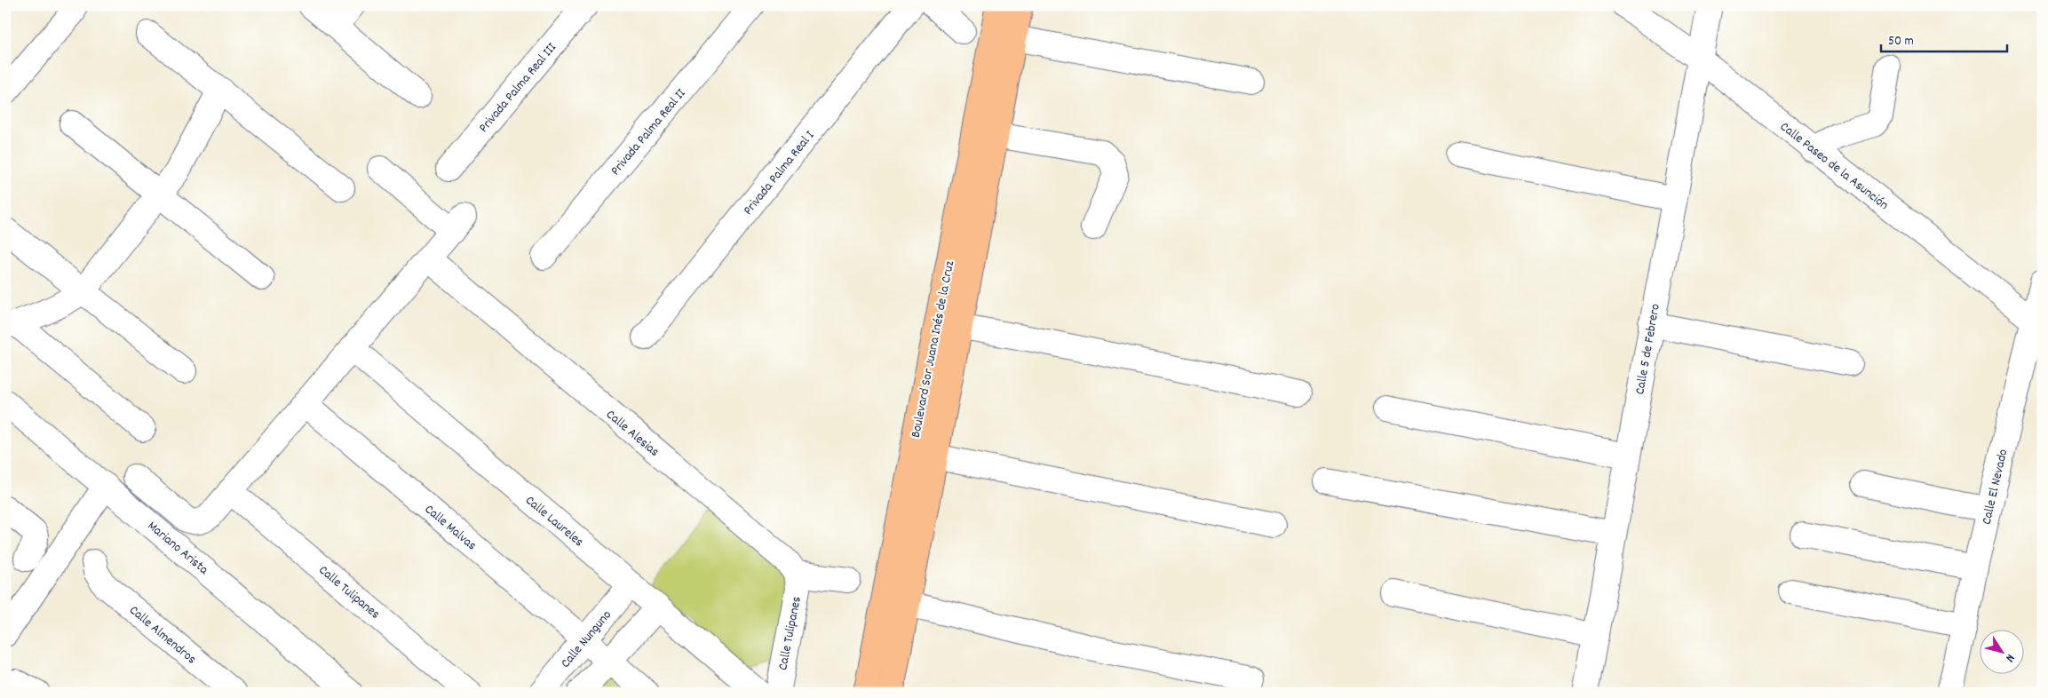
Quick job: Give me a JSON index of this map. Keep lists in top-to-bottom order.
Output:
{
  "streets": {
    "main road": ["Boulevard Sor Juana Inés de la Cruz"],
    "street": [
      "Privada Palma Real III",
      "Privada Palma Real II",
      "Calle Paseo de la Asunción",
      "Privada Palma Real I",
      "Calle 5 de Febrero",
      "Calle Alesias",
      "Calle El Nevado",
      "Calle Laureles",
      "Calle Malvas",
      "Mariano Arista",
      "Calle Tulipanes",
      "Calle Almendros",
      "Calle Nunguno"
    ]
  },
  "crossings": [
    ["Calle Paseo de la Asunción", "Calle 5 de Febrero"],
    ["Calle Paseo de la Asunción", "Calle El Nevado"],
    ["Calle Alesias", "Calle Tulipanes"],
    ["Calle Laureles", "Calle Nunguno"],
    ["Calle Malvas", "Calle Nunguno"]
  ],
  "scale_bar": "50 m",
  "north": "bottom right"
}
